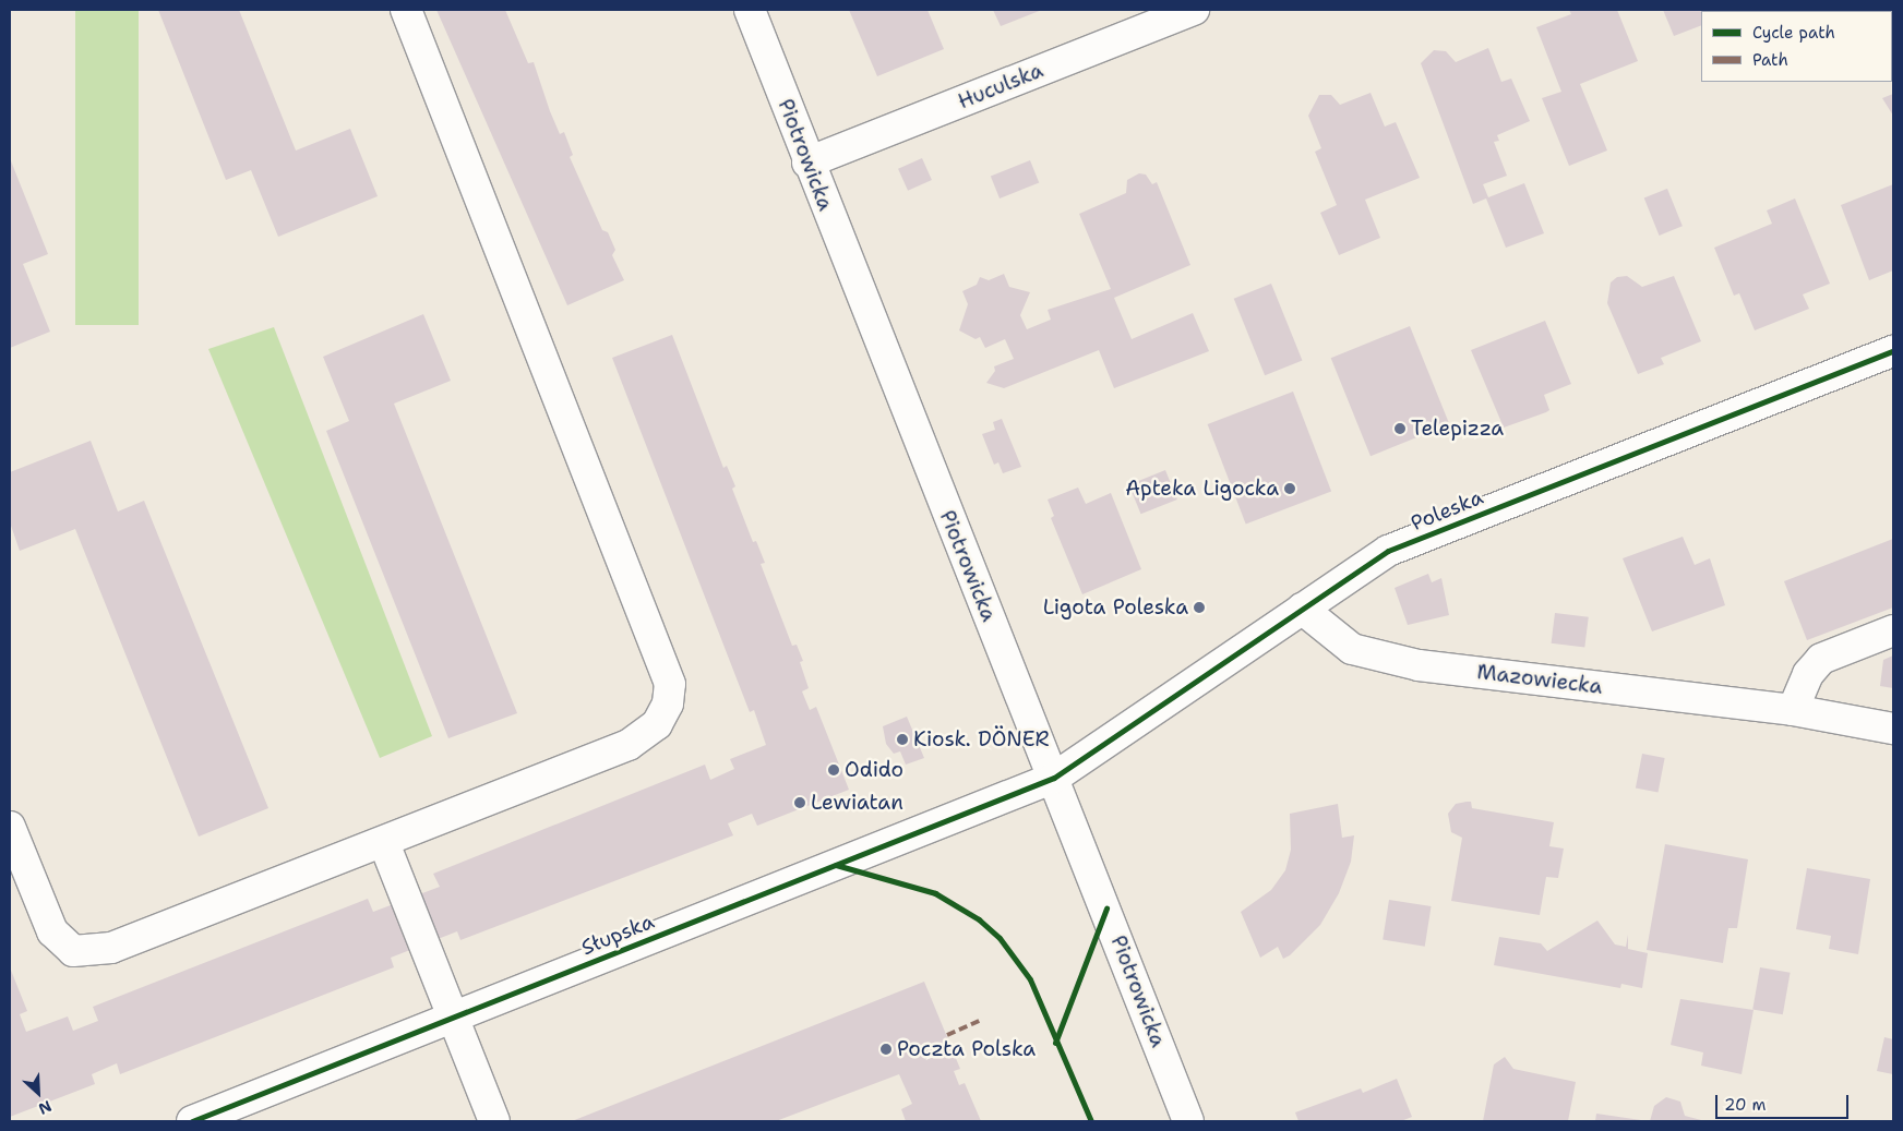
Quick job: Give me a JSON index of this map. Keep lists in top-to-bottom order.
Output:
{
  "streets": {
    "street": [
      "Huculska",
      "Piotrowicka",
      "Poleska",
      "Mazowiecka",
      "Słupska"
    ]
  },
  "crossings": [
    ["Huculska", "Piotrowicka"],
    ["Piotrowicka", "Poleska"],
    ["Piotrowicka", "Słupska"],
    ["Poleska", "Mazowiecka"],
    ["Poleska", "Słupska"]
  ],
  "places": [
    "Telepizza",
    "Apteka Ligocka",
    "Ligota Poleska",
    "Kiosk. DÖNER",
    "Odido",
    "Lewiatan",
    "Poczta Polska"
  ],
  "legend": ["Cycle path", "Path"],
  "scale_bar": "20 m",
  "north": "bottom right"
}
